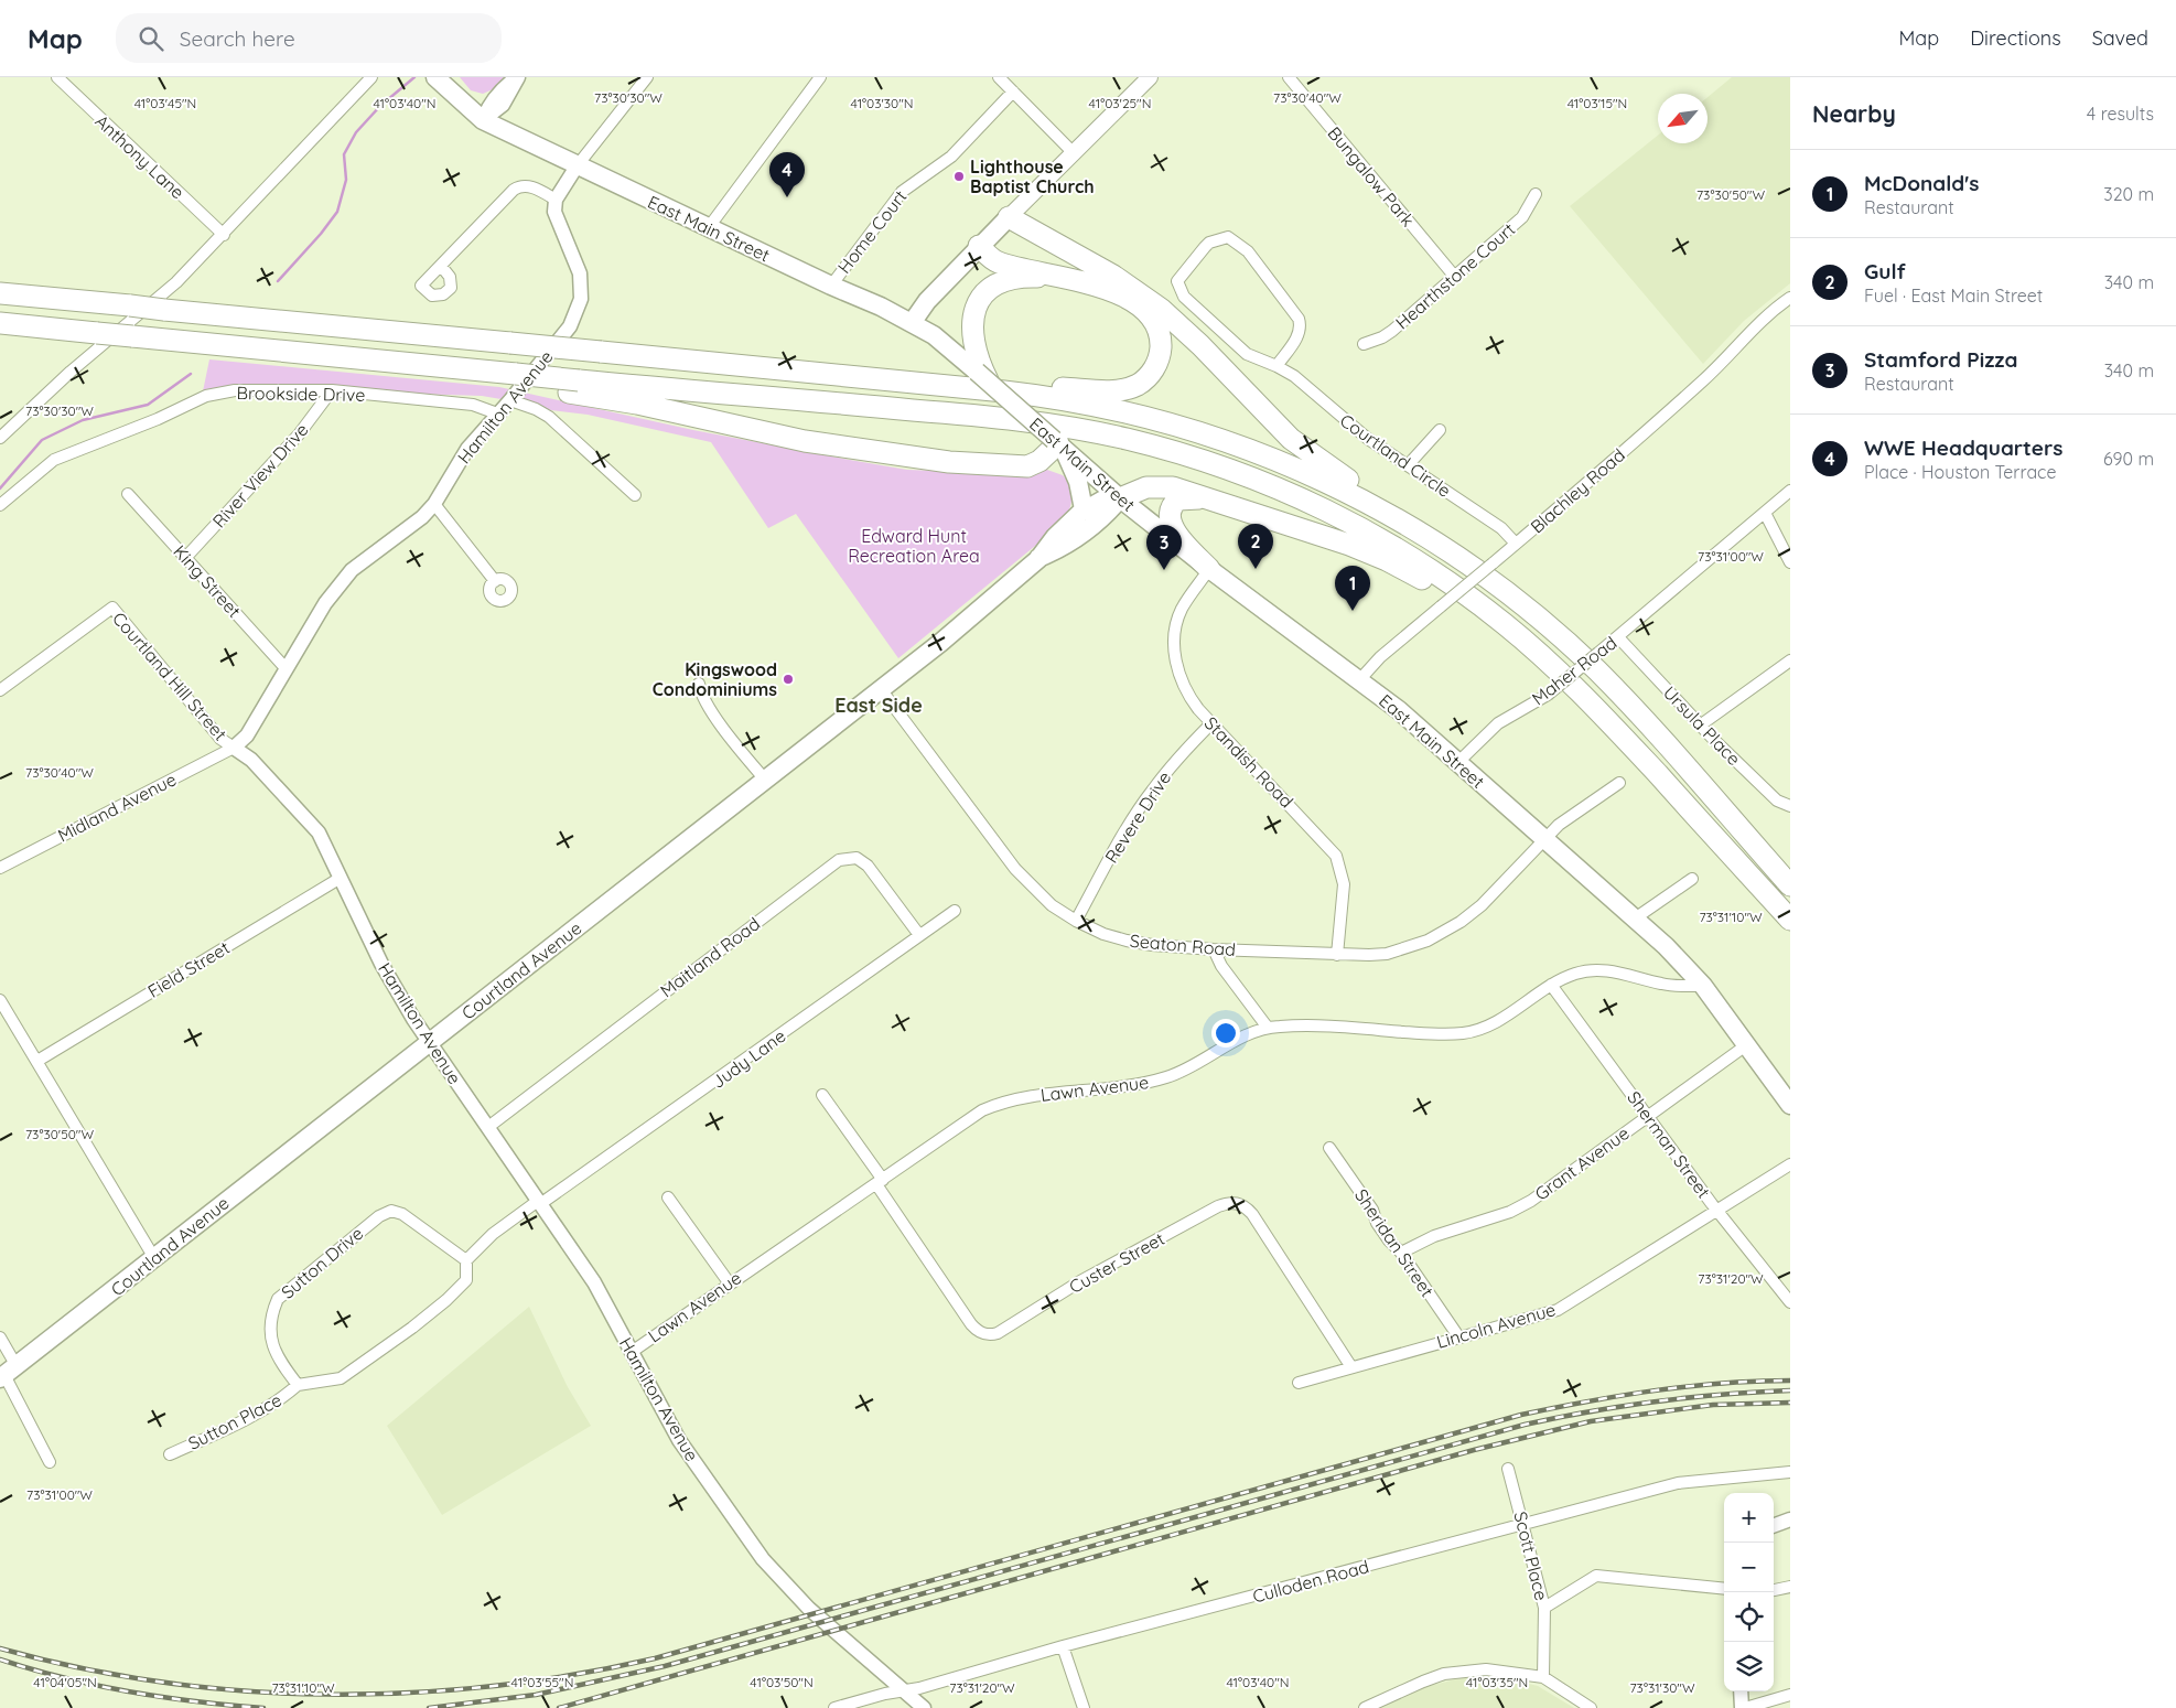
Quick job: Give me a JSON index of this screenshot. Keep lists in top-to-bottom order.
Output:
{
  "streets": {
    "main road": ["East Main Street", "Courtland Avenue"],
    "street": [
      "Anthony Lane",
      "Bungalow Park",
      "Home Court",
      "Hearthstone Court",
      "Brookside Drive",
      "Hamilton Avenue",
      "Courtland Circle",
      "River View Drive",
      "Blachley Road",
      "King Street",
      "Maher Road",
      "Courtland Hill Street",
      "Ursula Place",
      "Standish Road",
      "Midland Avenue",
      "Revere Drive",
      "Seaton Road",
      "Maitland Road",
      "Field Street",
      "Judy Lane",
      "Lawn Avenue",
      "Sherman Street",
      "Grant Avenue",
      "Sheridan Street",
      "Sutton Drive",
      "Custer Street",
      "Lincoln Avenue",
      "Sutton Place",
      "Scott Place",
      "Culloden Road"
    ]
  },
  "crossings": [
    ["Bungalow Park", "Hearthstone Court"],
    ["East Main Street", "Home Court"],
    ["East Main Street", "Blachley Road"],
    ["East Main Street", "Maher Road"],
    ["East Main Street", "Standish Road"],
    ["East Main Street", "Seaton Road"],
    ["East Main Street", "Courtland Avenue"],
    ["East Main Street", "Lawn Avenue"],
    ["East Main Street", "Grant Avenue"],
    ["Brookside Drive", "Hamilton Avenue"],
    ["Brookside Drive", "River View Drive"],
    ["Hamilton Avenue", "King Street"],
    ["Hamilton Avenue", "Courtland Hill Street"],
    ["Hamilton Avenue", "Midland Avenue"],
    ["Hamilton Avenue", "Maitland Road"],
    ["Hamilton Avenue", "Field Street"],
    ["Hamilton Avenue", "Courtland Avenue"],
    ["Hamilton Avenue", "Judy Lane"],
    ["Hamilton Avenue", "Lawn Avenue"],
    ["Hamilton Avenue", "Culloden Road"],
    ["Courtland Circle", "Blachley Road"],
    ["River View Drive", "King Street"],
    ["Maher Road", "Ursula Place"],
    ["Courtland Hill Street", "Midland Avenue"],
    ["Standish Road", "Revere Drive"],
    ["Standish Road", "Seaton Road"],
    ["Revere Drive", "Seaton Road"],
    ["Seaton Road", "Courtland Avenue"],
    ["Maitland Road", "Judy Lane"],
    ["Lawn Avenue", "Sherman Street"],
    ["Lawn Avenue", "Custer Street"],
    ["Sherman Street", "Grant Avenue"],
    ["Sherman Street", "Lincoln Avenue"],
    ["Grant Avenue", "Sheridan Street"],
    ["Sheridan Street", "Lincoln Avenue"],
    ["Sutton Drive", "Sutton Place"],
    ["Custer Street", "Lincoln Avenue"],
    ["Scott Place", "Culloden Road"]
  ],
  "districts": ["East Side"],
  "parks": ["Edward Hunt Recreation Area"],
  "places": ["Lighthouse Baptist Church", "Kingswood Condominiums"],
  "north": "bottom left",
  "page": {
    "header": "Map",
    "search": "Search here",
    "nav": ["Map", "Directions", "Saved"],
    "heading": ["Nearby", "4 results"],
    "list": [
      {
        "mark": "1",
        "name": "McDonald's",
        "note": "Restaurant",
        "value": "320 m"
      },
      {
        "mark": "2",
        "name": "Gulf",
        "note": "Fuel · East Main Street",
        "value": "340 m"
      },
      {
        "mark": "3",
        "name": "Stamford Pizza",
        "note": "Restaurant",
        "value": "340 m"
      },
      {
        "mark": "4",
        "name": "WWE Headquarters",
        "note": "Place · Houston Terrace",
        "value": "690 m"
      }
    ],
    "pins": [
      "4",
      "2",
      "3",
      "1"
    ],
    "map_buttons": ["+", "−"]
  },
  "coordinates": [
    "73°30'30\"W",
    "73°30'40\"W",
    "41°03'45\"N",
    "41°03'40\"N",
    "41°03'30\"N",
    "41°03'15\"N",
    "41°03'25\"N",
    "73°30'50\"W",
    "73°31'00\"W",
    "73°31'10\"W",
    "73°31'20\"W",
    "41°04'05\"N",
    "41°03'55\"N",
    "41°03'50\"N",
    "41°03'35\"N",
    "73°31'30\"W"
  ]
}
